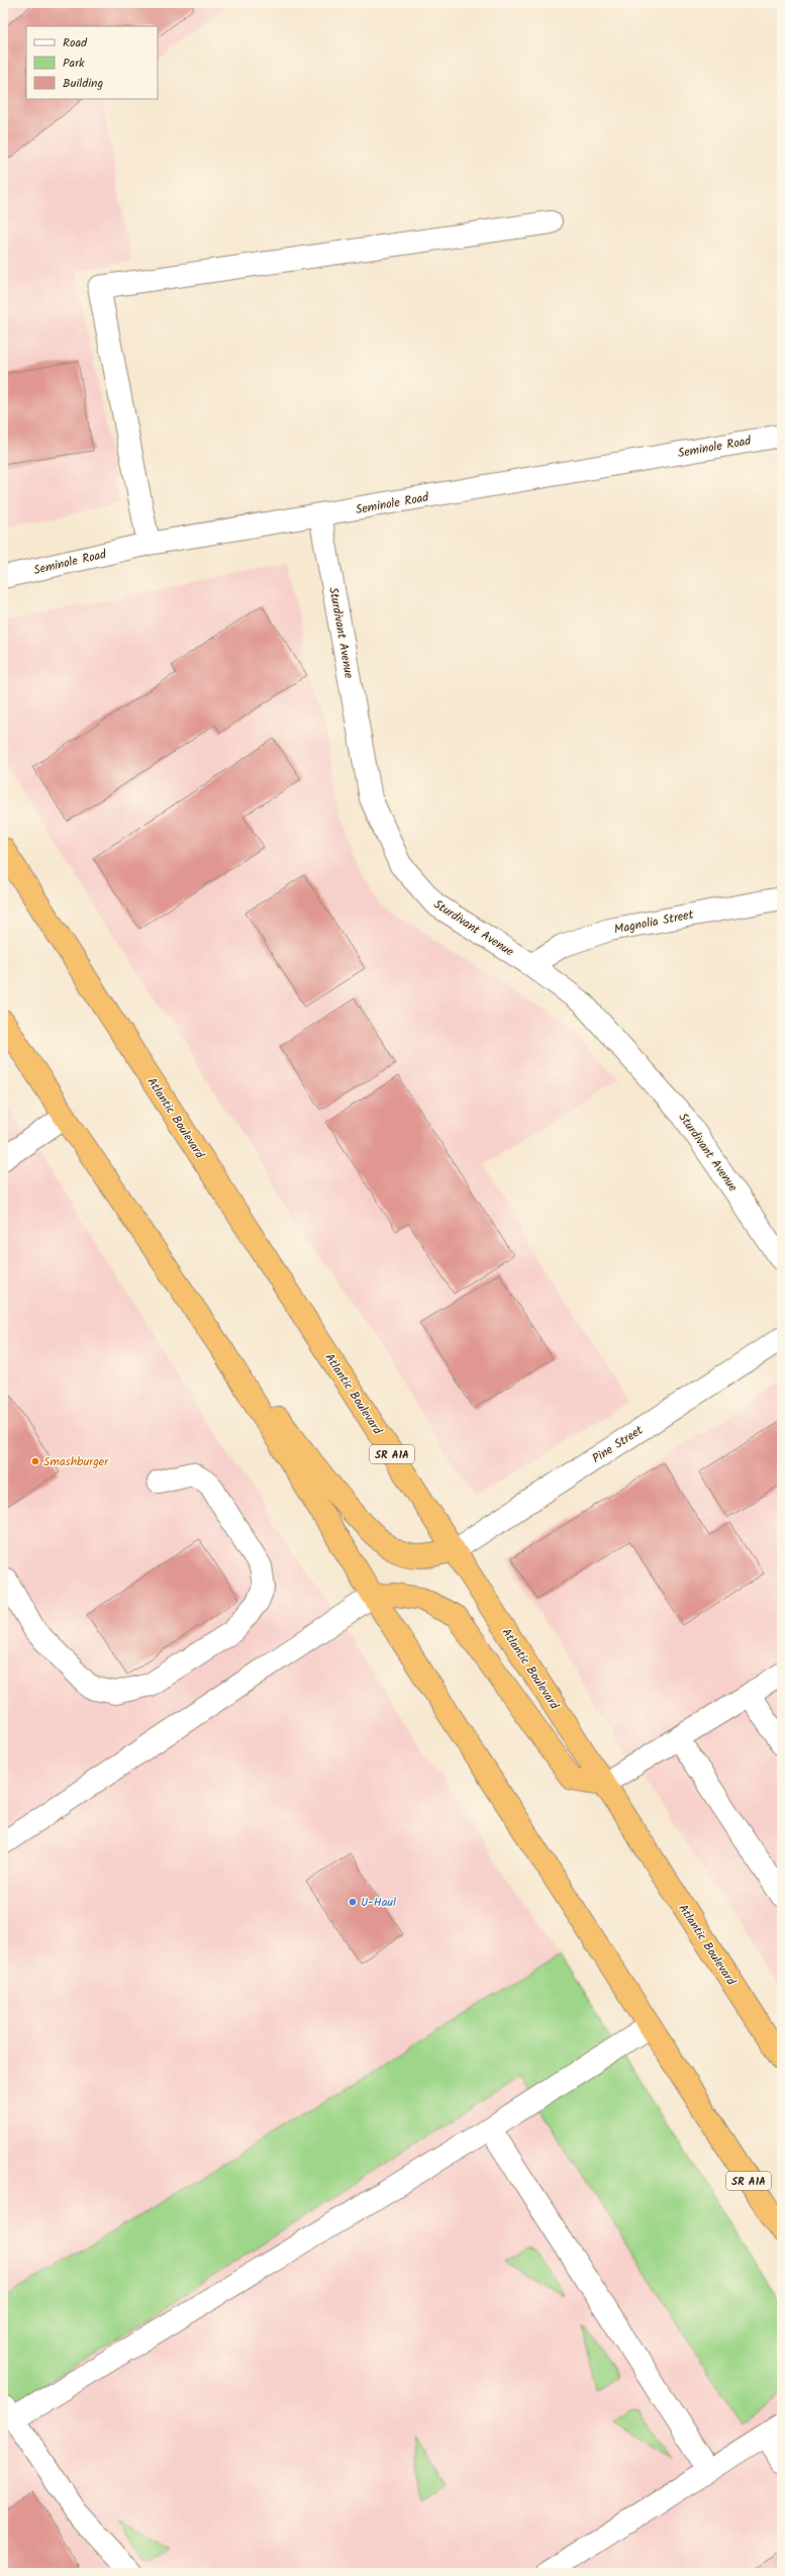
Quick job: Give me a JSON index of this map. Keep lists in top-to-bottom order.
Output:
{
  "streets": {
    "highway": ["Atlantic Boulevard", "SR A1A"],
    "street": [
      "Seminole Road",
      "Sturdivant Avenue",
      "Magnolia Street",
      "Pine Street"
    ]
  },
  "crossings": [
    ["Seminole Road", "Sturdivant Avenue"],
    ["Sturdivant Avenue", "Magnolia Street"],
    ["Atlantic Boulevard", "Pine Street"]
  ],
  "places": ["Smashburger", "U-Haul"],
  "legend": ["Road", "Park", "Building"]
}
